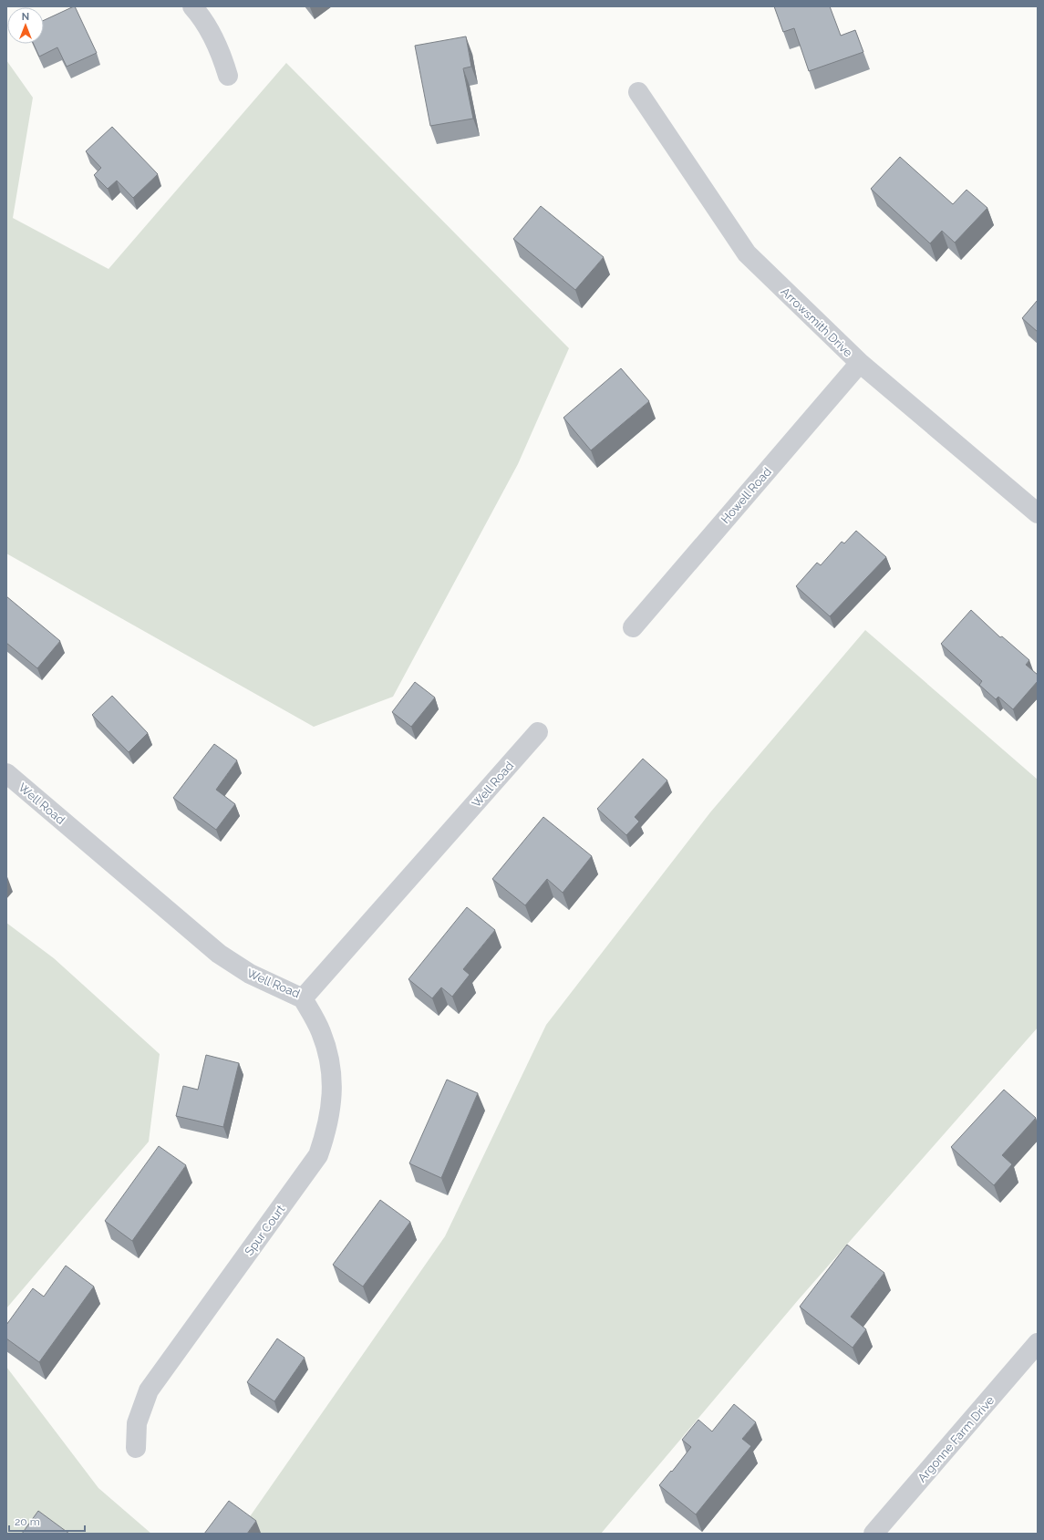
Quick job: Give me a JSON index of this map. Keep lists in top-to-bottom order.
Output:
{
  "streets": {
    "street": [
      "Arrowsmith Drive",
      "Howell Road",
      "Well Road",
      "Spur Court",
      "Argonne Farm Drive"
    ]
  },
  "crossings": [
    ["Arrowsmith Drive", "Howell Road"],
    ["Well Road", "Spur Court"]
  ],
  "scale_bar": "20 m",
  "north": "top"
}
